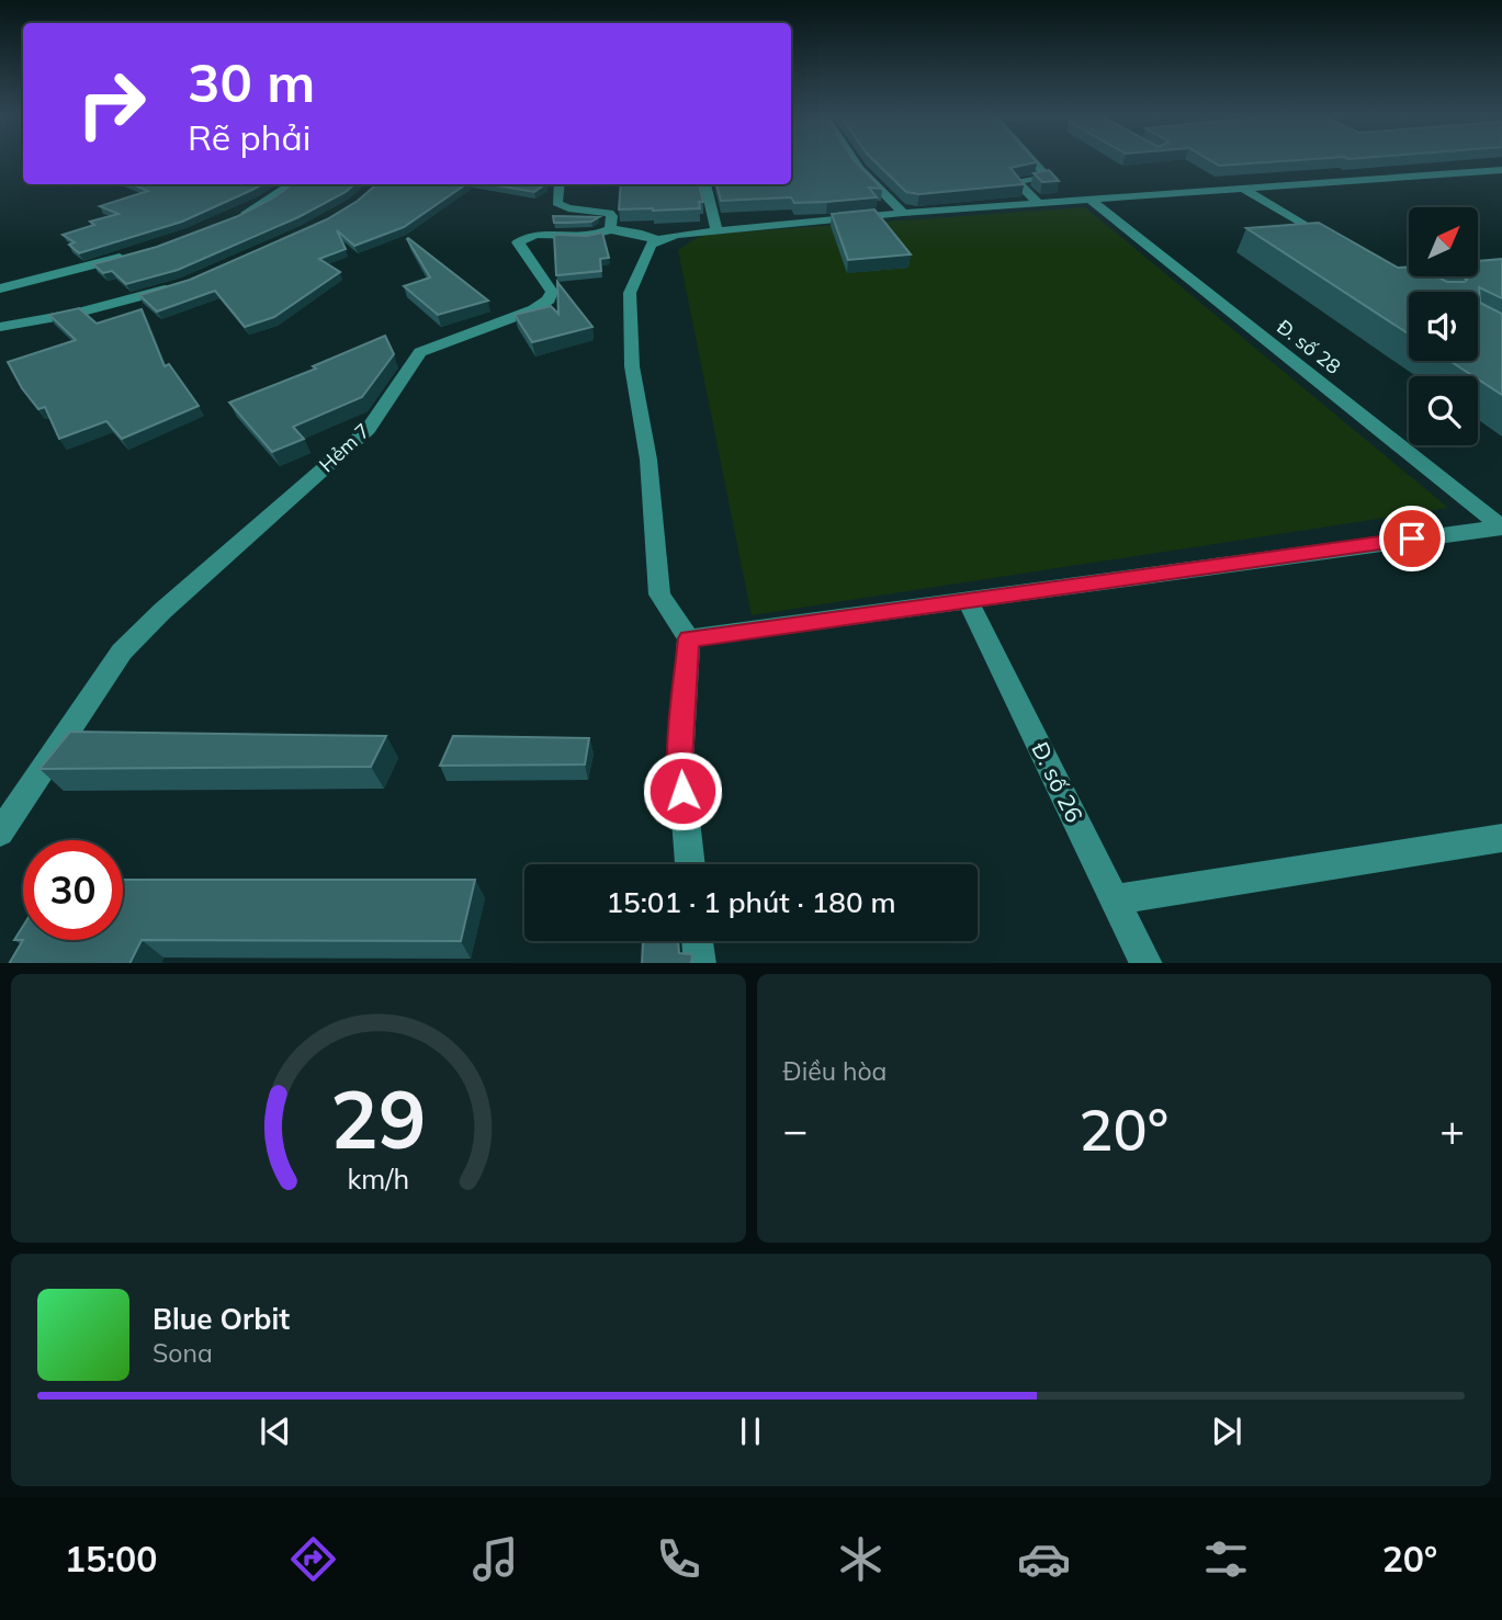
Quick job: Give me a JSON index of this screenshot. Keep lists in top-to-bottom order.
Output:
{
  "streets": {
    "street": ["Đ. số 28", "Hẻm 7", "Đ. số 26"]
  },
  "north": "top right",
  "page": {
    "turn": ["30 m", "Rẽ phải"],
    "limit": "30",
    "trip": "15:01 · 1 phút · 180 m",
    "tile": "Điều hòa",
    "heat": ["−", "20°", "+"],
    "song": ["Blue Orbit", "Sona"],
    "tabs": ["15:00", "20°"],
    "gauge": ["29", "km/h"]
  }
}
